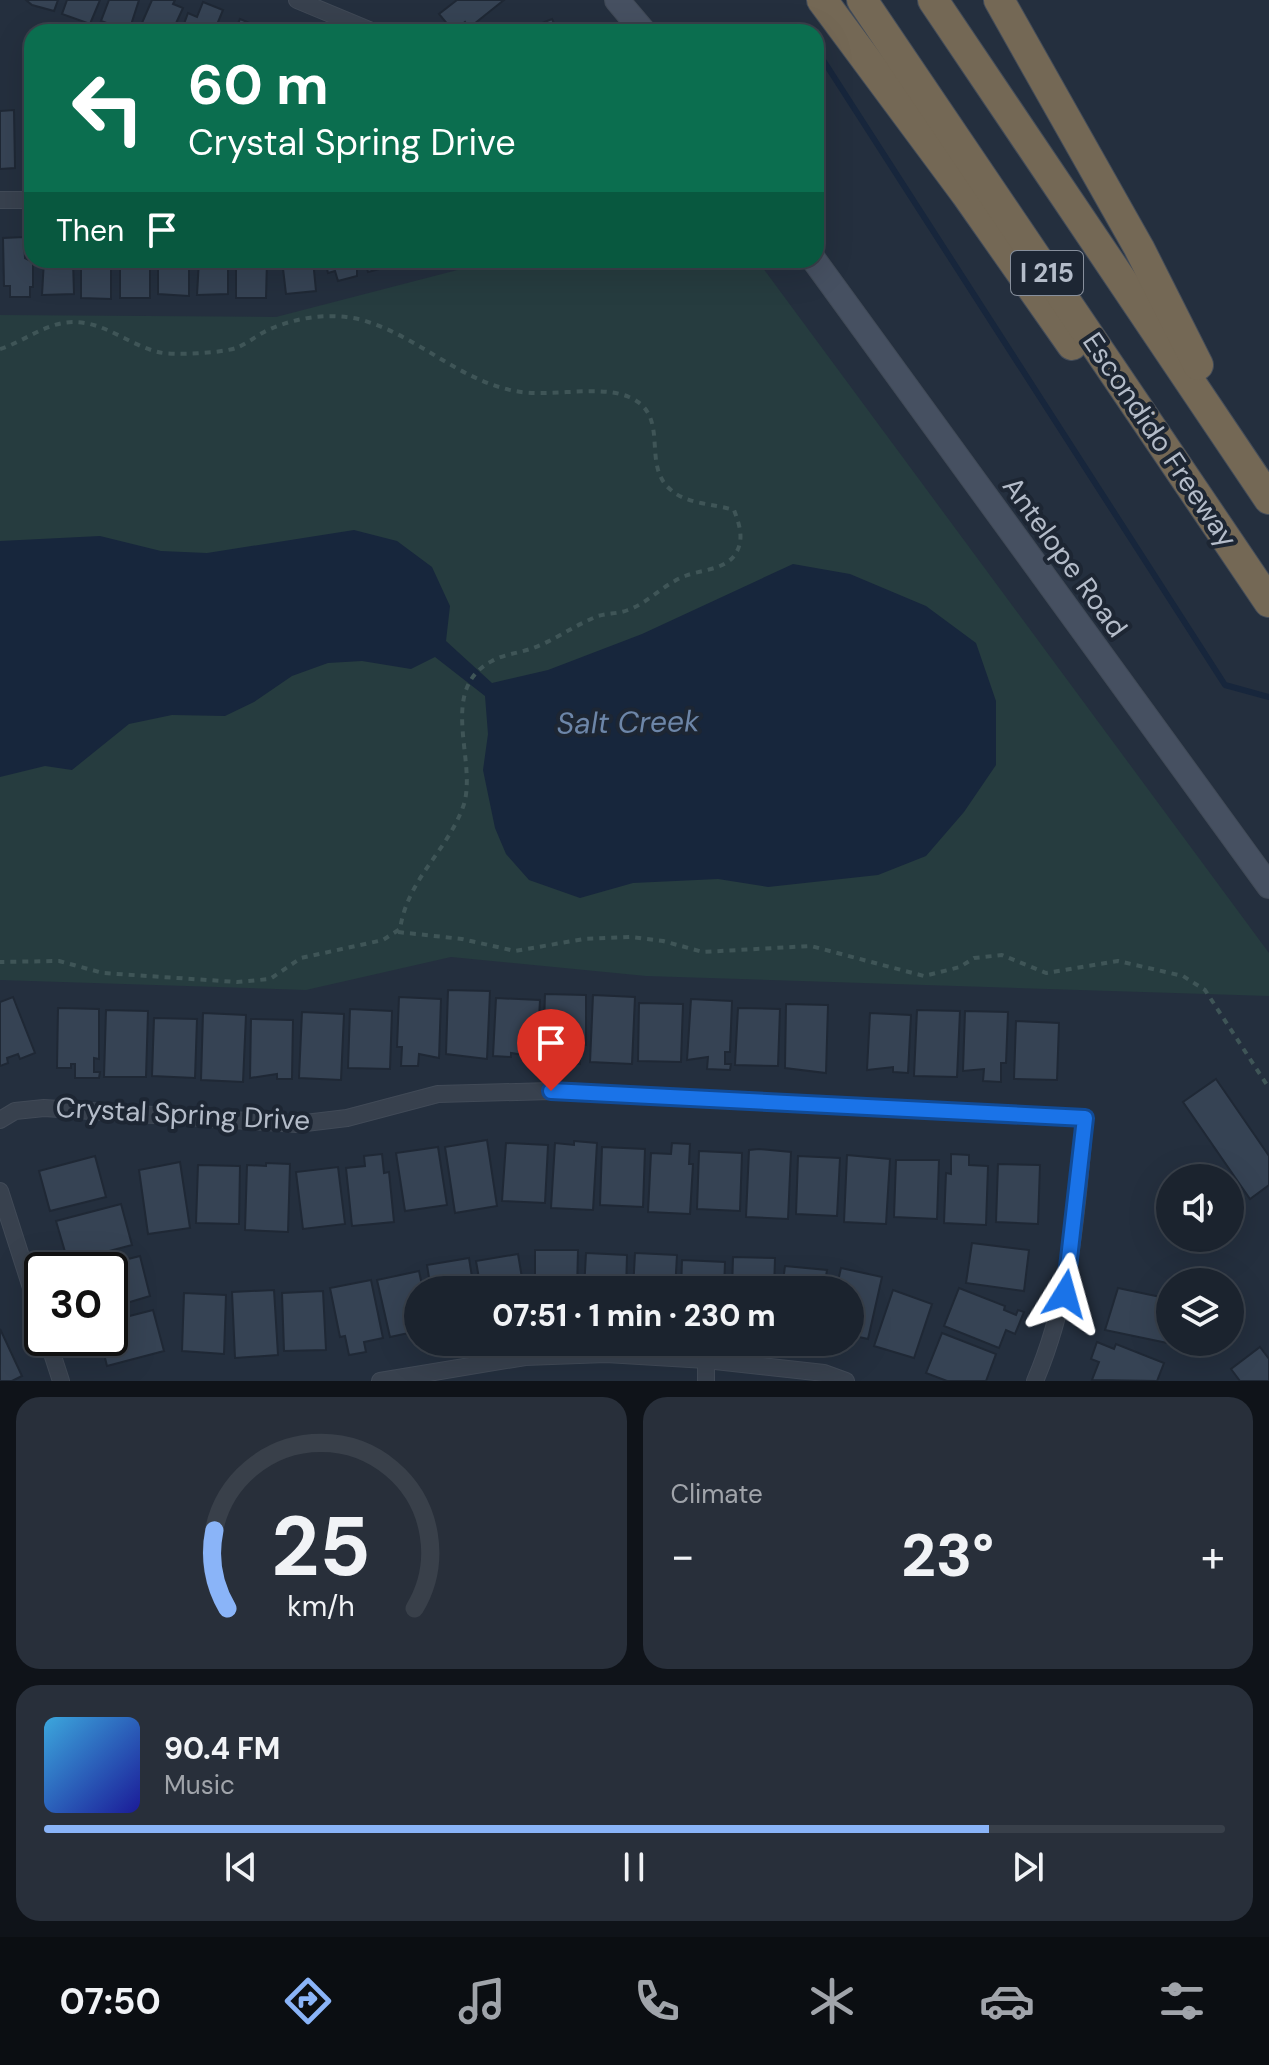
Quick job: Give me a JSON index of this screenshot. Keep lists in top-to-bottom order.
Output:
{
  "streets": {
    "highway": ["I 215", "Escondido Freeway"],
    "street": ["Antelope Road", "Crystal Spring Drive"]
  },
  "water": ["Salt Creek"],
  "page": {
    "turn": ["60 m", "Crystal Spring Drive"],
    "then": "Then",
    "limit": "30",
    "trip": "07:51 · 1 min · 230 m",
    "tile": "Climate",
    "heat": ["−", "23°", "+"],
    "song": ["90.4 FM", "Music"],
    "tabs": "07:50",
    "gauge": ["25", "km/h"]
  }
}
